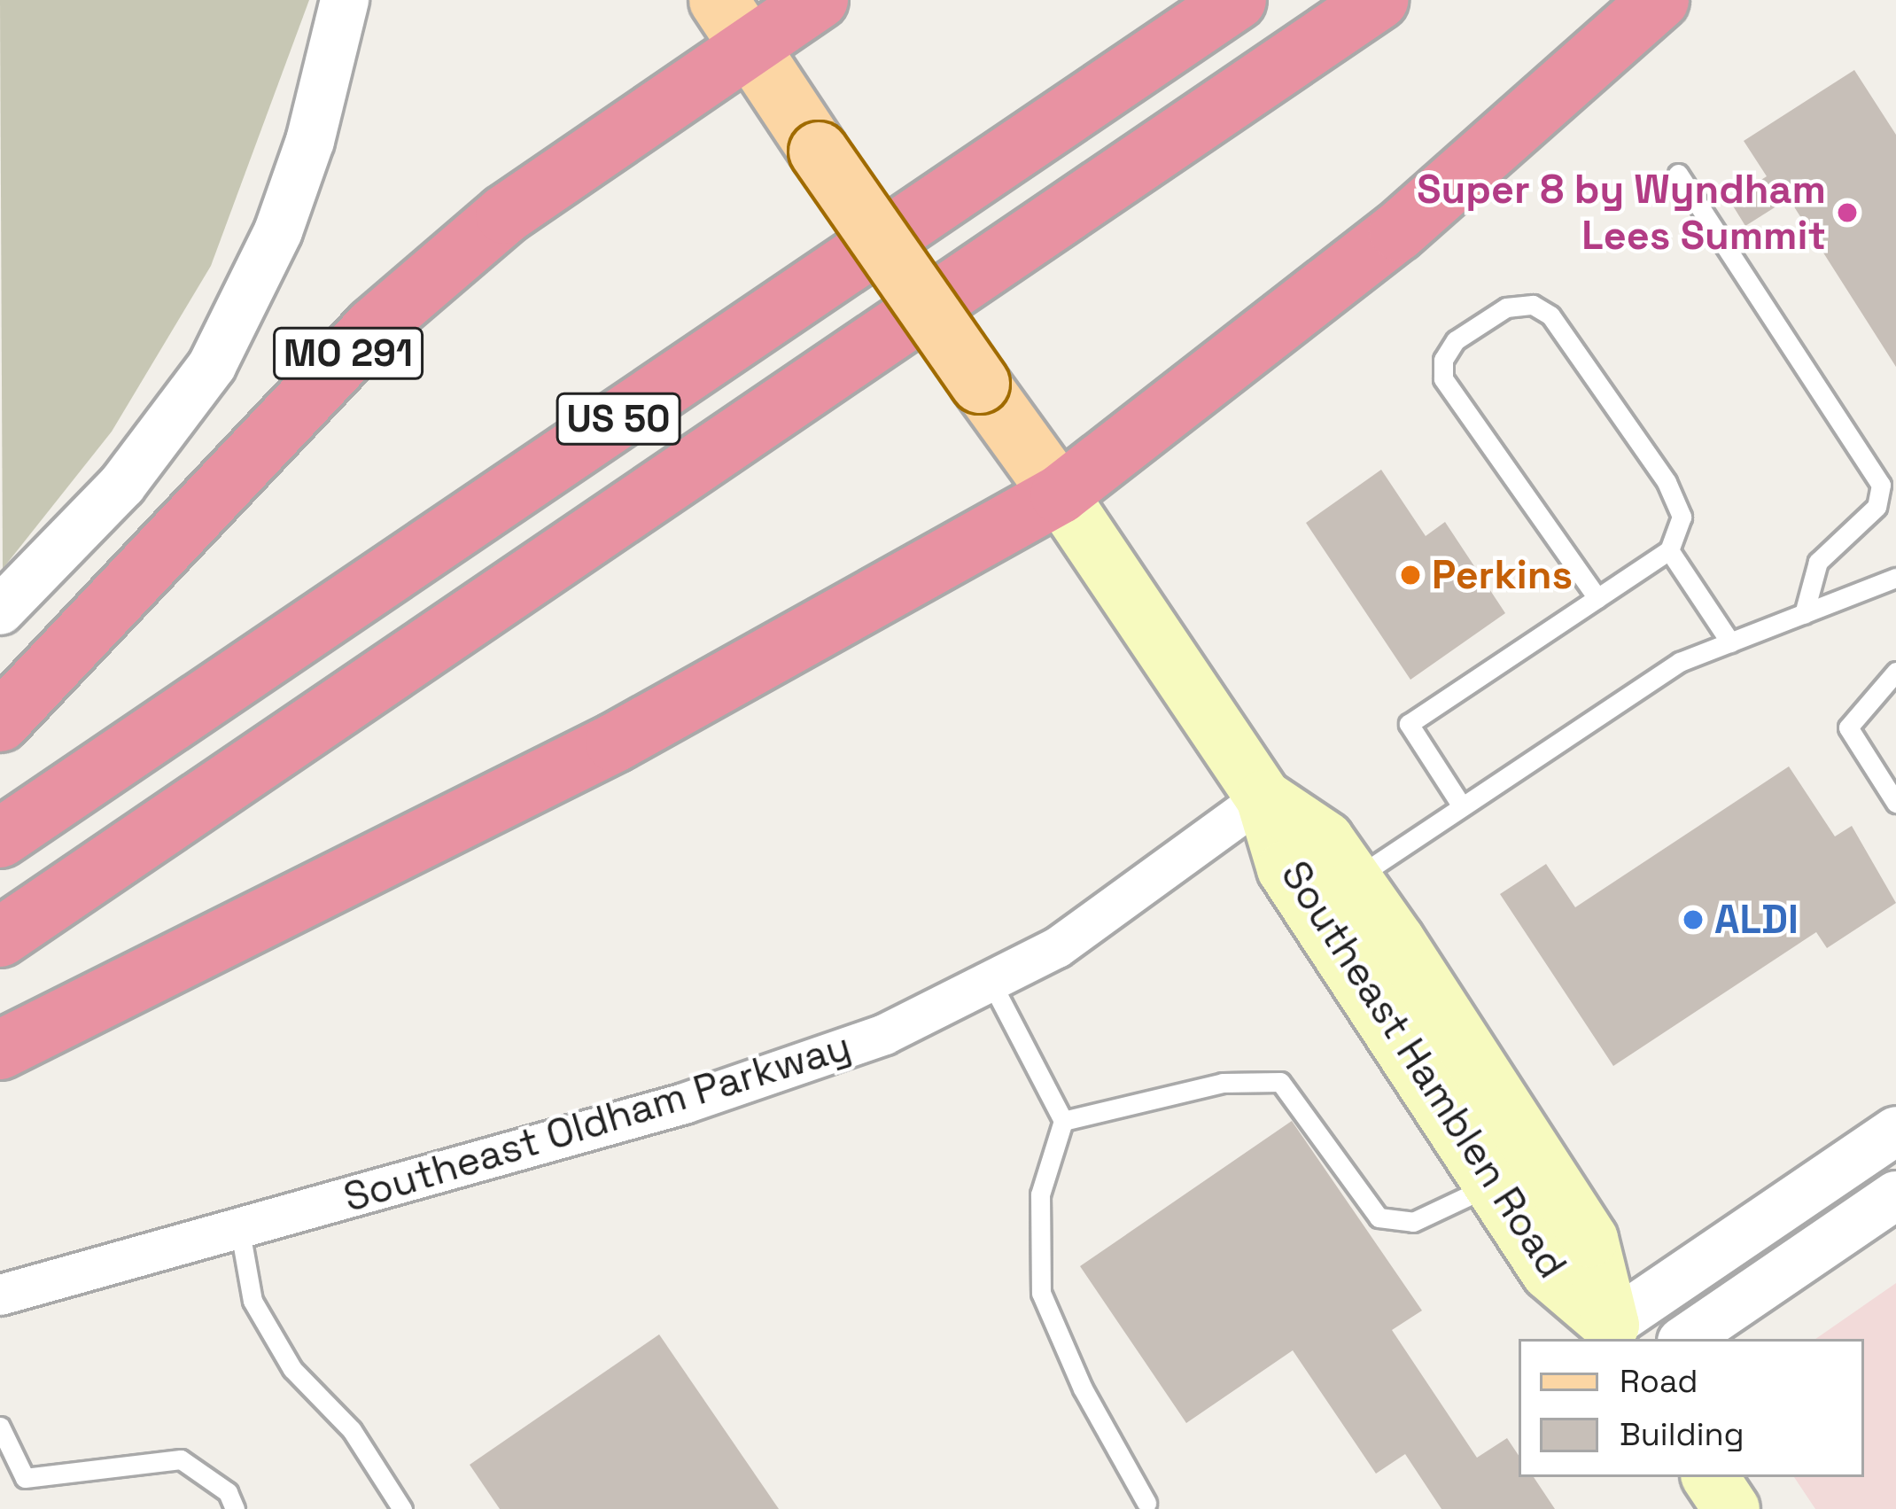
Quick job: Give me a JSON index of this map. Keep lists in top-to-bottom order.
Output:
{
  "streets": {
    "highway": ["MO 291", "US 50"],
    "main road": ["Southeast Hamblen Road"],
    "street": ["Southeast Oldham Parkway"]
  },
  "crossings": [
    ["Southeast Hamblen Road", "Southeast Oldham Parkway"]
  ],
  "places": ["Super 8 by Wyndham Lees Summit", "Perkins", "ALDI"],
  "legend": ["Road", "Building"]
}
